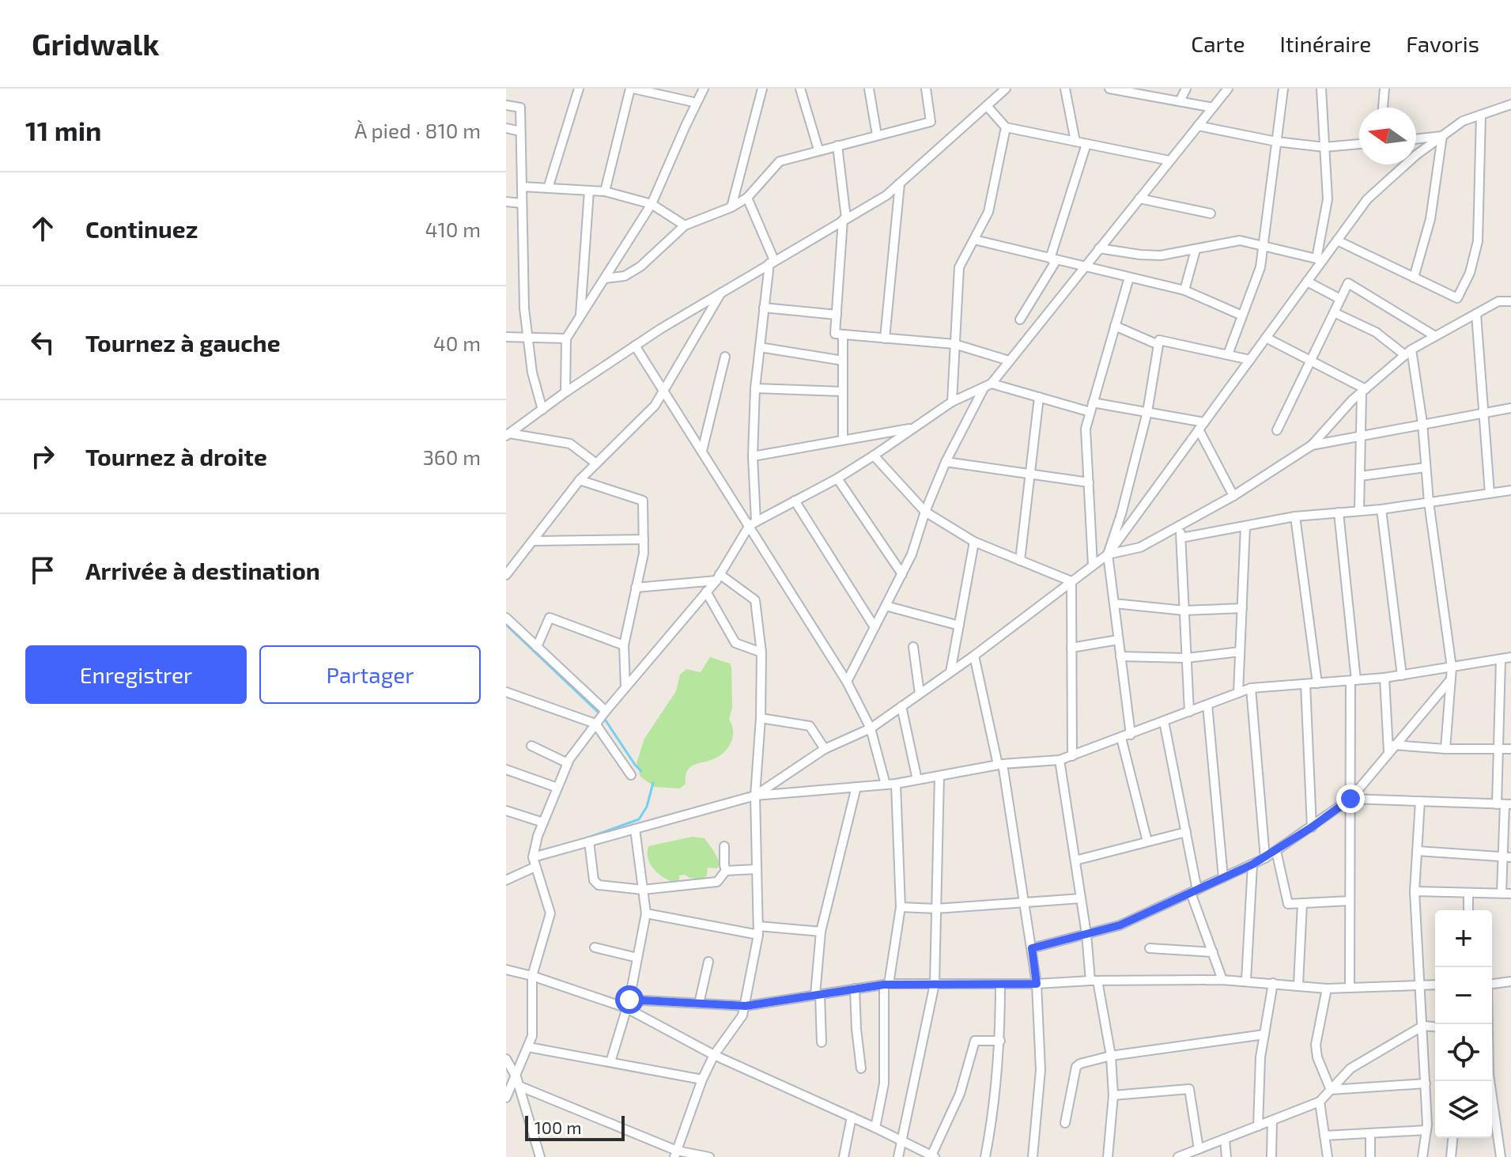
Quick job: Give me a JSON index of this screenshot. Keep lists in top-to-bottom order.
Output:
{
  "scale_bar": "100 m",
  "north": "left",
  "page": {
    "header": "Gridwalk",
    "nav": ["Carte", "Itinéraire", "Favoris"],
    "heading": ["11 min", "À pied · 810 m"],
    "list": [
      ["Continuez", "410 m"],
      ["Tournez à gauche", "40 m"],
      ["Tournez à droite", "360 m"],
      "Arrivée à destination"
    ],
    "buttons": ["Enregistrer", "Partager"],
    "map_buttons": ["+", "−"],
    "scale": "100 m"
  }
}
